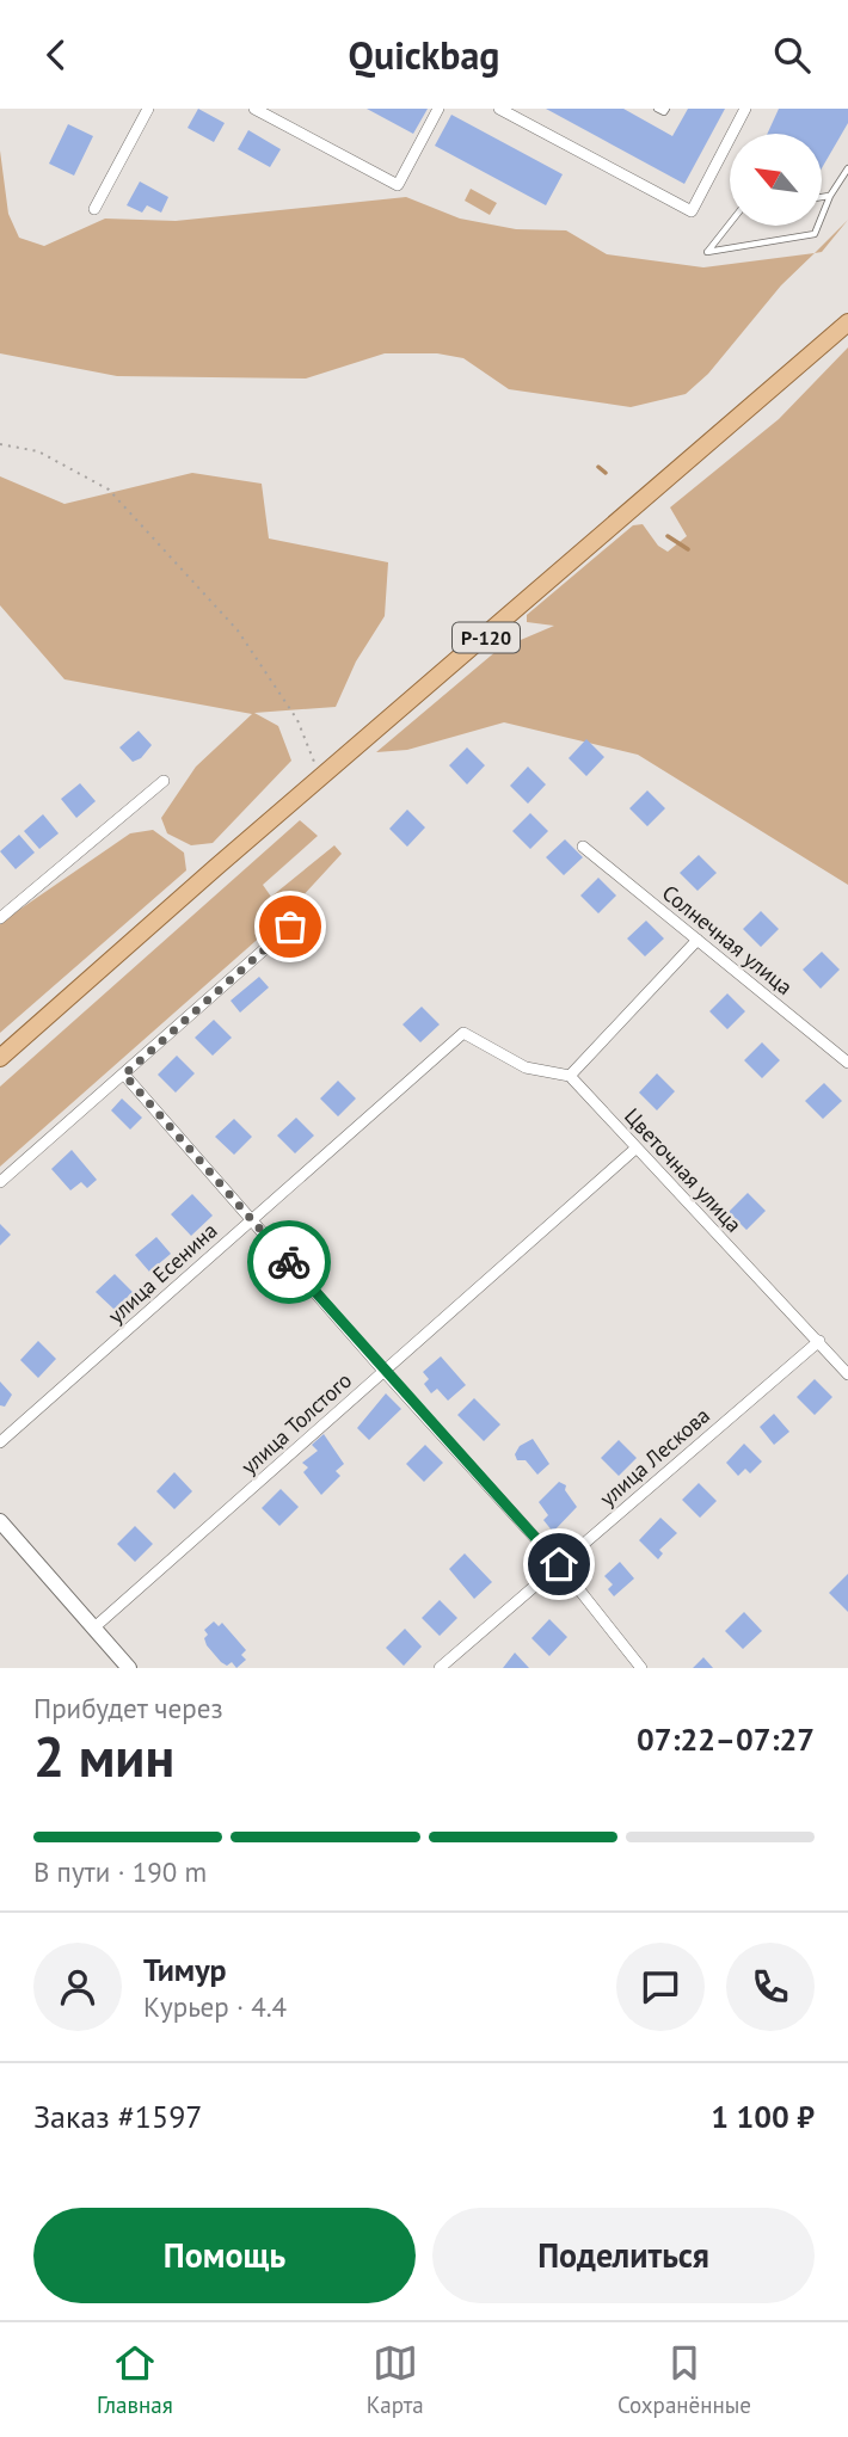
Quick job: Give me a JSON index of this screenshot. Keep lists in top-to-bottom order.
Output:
{
  "streets": {
    "main road": ["Р-120"],
    "street": [
      "Солнечная улица",
      "Цветочная улица",
      "улица Есенина",
      "улица Толстого",
      "улица Лескова"
    ]
  },
  "crossings": [
    ["Цветочная улица", "улица Есенина"],
    ["Цветочная улица", "улица Толстого"],
    ["Цветочная улица", "улица Лескова"]
  ],
  "north": "top left",
  "page": {
    "header": "Quickbag",
    "heading": ["2 мин", "Прибудет через", "07:22–07:27"],
    "panel": [
      "Тимур",
      "Курьер · 4.4",
      "Заказ #1597",
      "1 100 ₽"
    ],
    "bar": "В пути · 190 m",
    "buttons": ["Помощь", "Поделиться"],
    "tabs": ["Главная", "Карта", "Сохранённые"]
  }
}
